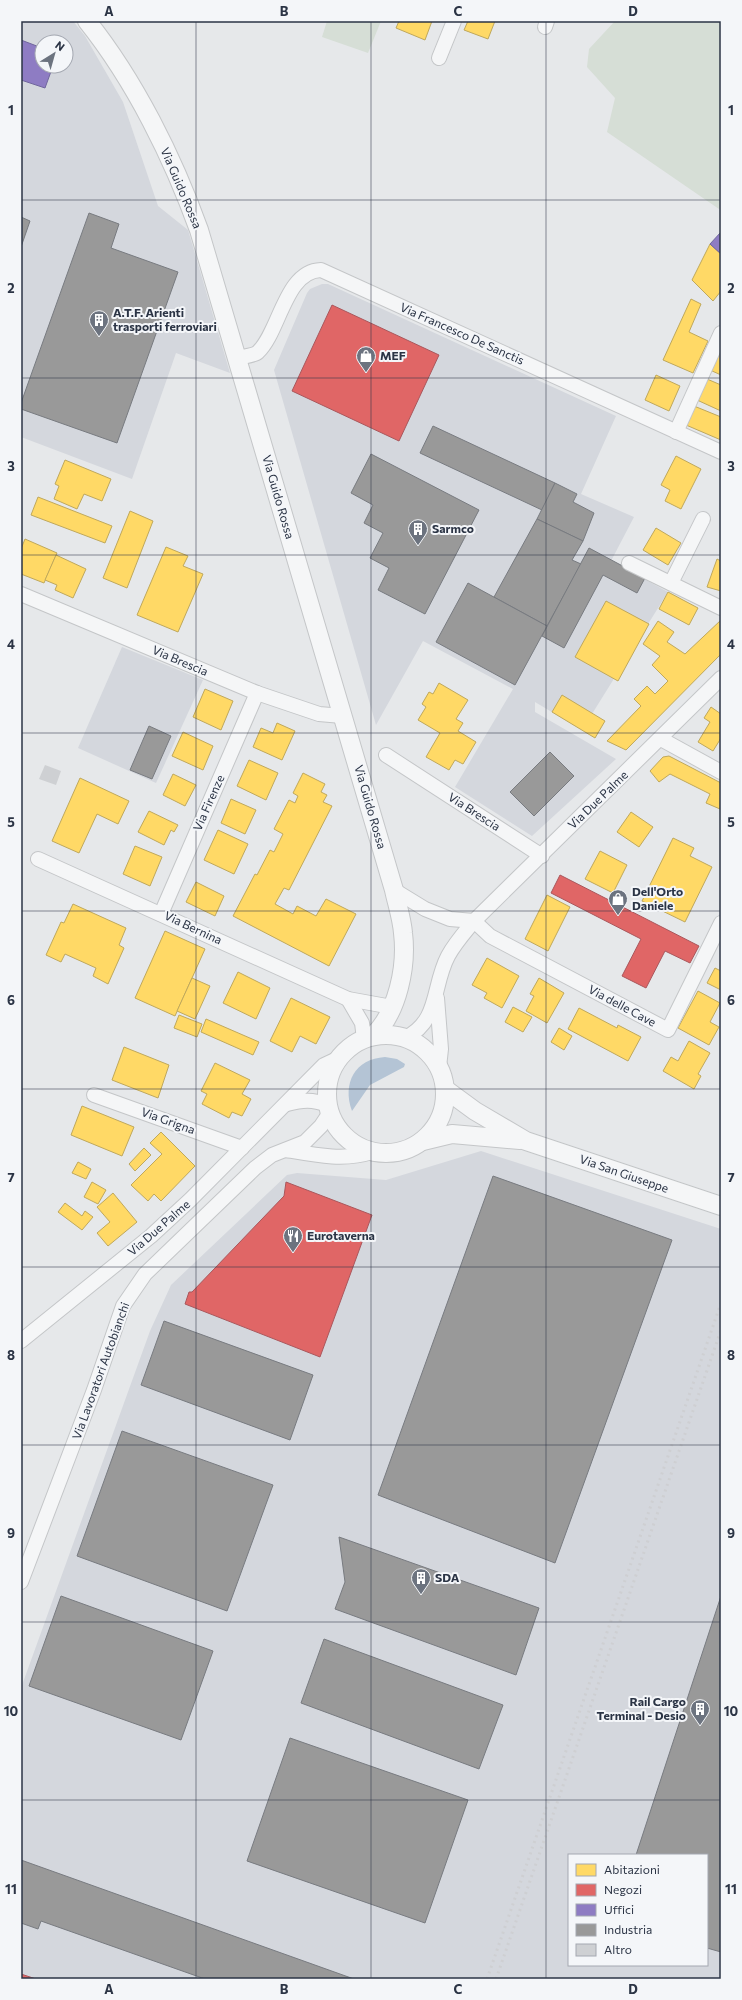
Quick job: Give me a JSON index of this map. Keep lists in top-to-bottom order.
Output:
{
  "streets": {
    "street": [
      "Via Guido Rossa",
      "Via Francesco De Sanctis",
      "Via Brescia",
      "Via Due Palme",
      "Via Firenze",
      "Via Bernina",
      "Via delle Cave",
      "Via Grigna",
      "Via San Giuseppe",
      "Via Lavoratori Autobianchi"
    ]
  },
  "crossings": [
    ["Via Guido Rossa", "Via Francesco De Sanctis"],
    ["Via Guido Rossa", "Via Brescia"],
    ["Via Guido Rossa", "Via Due Palme"],
    ["Via Guido Rossa", "Via Bernina"],
    ["Via Guido Rossa", "Via San Giuseppe"],
    ["Via Guido Rossa", "Via Lavoratori Autobianchi"],
    ["Via Brescia", "Via Due Palme"],
    ["Via Brescia", "Via Firenze"],
    ["Via Due Palme", "Via delle Cave"],
    ["Via Due Palme", "Via Grigna"],
    ["Via Due Palme", "Via San Giuseppe"],
    ["Via Due Palme", "Via Lavoratori Autobianchi"],
    ["Via Firenze", "Via Bernina"],
    ["Via San Giuseppe", "Via Lavoratori Autobianchi"]
  ],
  "places": {
    "building": [
      "A.T.F. Arienti trasporti ferroviari",
      "Sarmco",
      "SDA",
      "Rail Cargo Terminal - Desio"
    ],
    "shop": ["MEF", "Dell'Orto Daniele"],
    "restaurant": ["Eurotaverna"]
  },
  "legend": [
    "Abitazioni",
    "Negozi",
    "Uffici",
    "Industria",
    "Altro"
  ],
  "north": "top right",
  "grid": {
    "columns": [
      "A",
      "B",
      "C",
      "D"
    ],
    "rows": [
      "1",
      "2",
      "3",
      "4",
      "5",
      "6",
      "7",
      "8",
      "9",
      "10",
      "11"
    ]
  }
}
